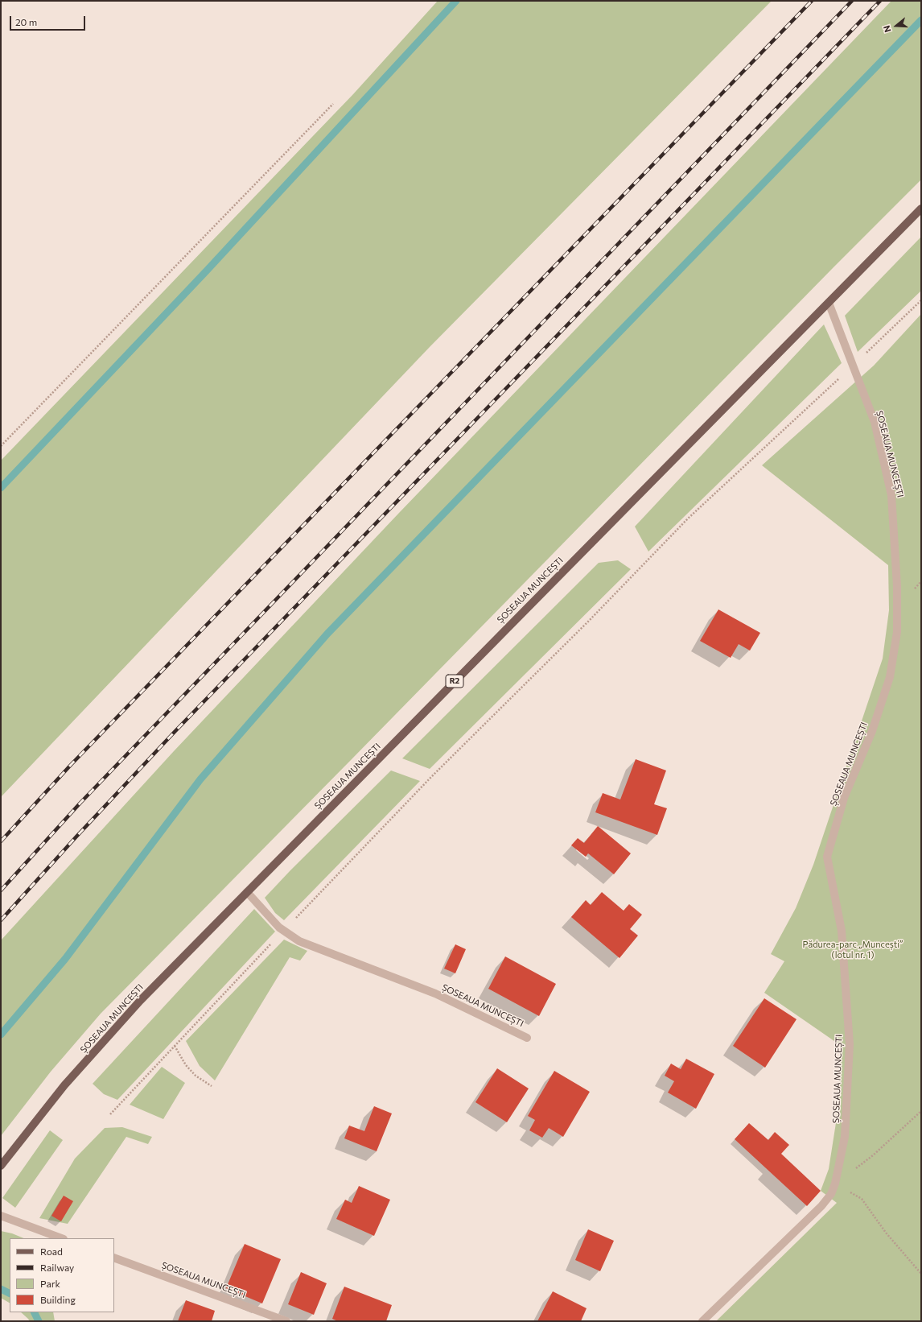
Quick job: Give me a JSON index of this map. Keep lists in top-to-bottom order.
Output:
{
  "streets": {
    "main road": ["ȘOSEAUA MUNCEȘTI", "R2"]
  },
  "parks": ["Pădurea-parc „Muncești” (lotul nr. 1)"],
  "legend": [
    "Road",
    "Railway",
    "Park",
    "Building"
  ],
  "scale_bar": "20 m",
  "north": "left"
}
